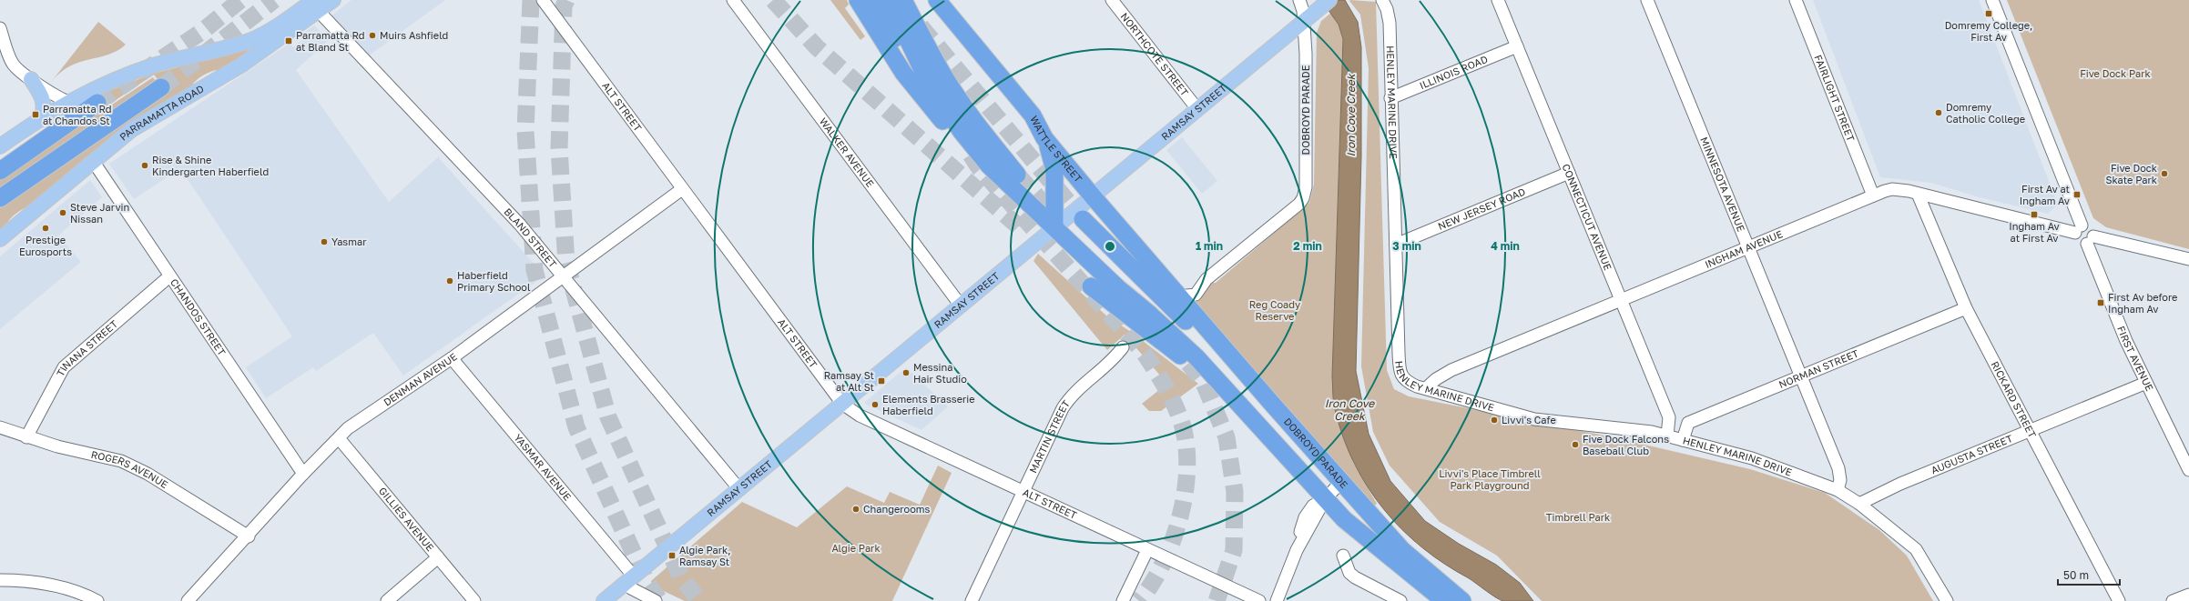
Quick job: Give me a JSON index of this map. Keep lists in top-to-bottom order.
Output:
{
  "streets": {
    "highway": ["DOBROYD PARADE", "WATTLE STREET"],
    "main road": ["RAMSAY STREET", "PARRAMATTA ROAD"],
    "street": [
      "NORTHCOTE STREET",
      "ILLINOIS ROAD",
      "FAIRLIGHT STREET",
      "HENLEY MARINE DRIVE",
      "ALT STREET",
      "WALKER AVENUE",
      "MINNESOTA AVENUE",
      "NEW JERSEY ROAD",
      "CONNECTICUT AVENUE",
      "BLAND STREET",
      "INGHAM AVENUE",
      "CHANDOS STREET",
      "TINANA STREET",
      "FIRST AVENUE",
      "NORMAN STREET",
      "DENMAN AVENUE",
      "RICKARD STREET",
      "MARTIN STREET",
      "AUGUSTA STREET",
      "YASMAR AVENUE",
      "ROGERS AVENUE",
      "GILLIES AVENUE"
    ]
  },
  "crossings": [
    ["NORTHCOTE STREET", "RAMSAY STREET"],
    ["ILLINOIS ROAD", "HENLEY MARINE DRIVE"],
    ["ILLINOIS ROAD", "CONNECTICUT AVENUE"],
    ["FAIRLIGHT STREET", "INGHAM AVENUE"],
    ["HENLEY MARINE DRIVE", "MINNESOTA AVENUE"],
    ["HENLEY MARINE DRIVE", "NEW JERSEY ROAD"],
    ["HENLEY MARINE DRIVE", "CONNECTICUT AVENUE"],
    ["HENLEY MARINE DRIVE", "INGHAM AVENUE"],
    ["HENLEY MARINE DRIVE", "NORMAN STREET"],
    ["HENLEY MARINE DRIVE", "AUGUSTA STREET"],
    ["ALT STREET", "RAMSAY STREET"],
    ["ALT STREET", "DENMAN AVENUE"],
    ["ALT STREET", "MARTIN STREET"],
    ["DOBROYD PARADE", "RAMSAY STREET"],
    ["DOBROYD PARADE", "WATTLE STREET"],
    ["RAMSAY STREET", "WATTLE STREET"],
    ["RAMSAY STREET", "WALKER AVENUE"],
    ["RAMSAY STREET", "BLAND STREET"],
    ["RAMSAY STREET", "YASMAR AVENUE"],
    ["PARRAMATTA ROAD", "BLAND STREET"],
    ["PARRAMATTA ROAD", "CHANDOS STREET"],
    ["MINNESOTA AVENUE", "INGHAM AVENUE"],
    ["MINNESOTA AVENUE", "NORMAN STREET"],
    ["NEW JERSEY ROAD", "CONNECTICUT AVENUE"],
    ["CONNECTICUT AVENUE", "INGHAM AVENUE"],
    ["BLAND STREET", "DENMAN AVENUE"],
    ["INGHAM AVENUE", "RICKARD STREET"],
    ["CHANDOS STREET", "TINANA STREET"],
    ["CHANDOS STREET", "DENMAN AVENUE"],
    ["TINANA STREET", "ROGERS AVENUE"],
    ["FIRST AVENUE", "AUGUSTA STREET"],
    ["NORMAN STREET", "RICKARD STREET"],
    ["DENMAN AVENUE", "YASMAR AVENUE"],
    ["DENMAN AVENUE", "ROGERS AVENUE"],
    ["DENMAN AVENUE", "GILLIES AVENUE"],
    ["RICKARD STREET", "AUGUSTA STREET"]
  ],
  "water": ["Iron Cove Creek"],
  "parks": [
    "Five Dock Park",
    "Reg Coady Reserve",
    "Livvi's Place Timbrell Park Playground",
    "Timbrell Park",
    "Algie Park"
  ],
  "places": {
    "transit": [
      "Domremy College, First Av",
      "Parramatta Rd at Bland St",
      "Parramatta Rd at Chandos St",
      "First Av at Ingham Av",
      "Ingham Av at First Av",
      "First Av before Ingham Av",
      "Ramsay St at Alt St",
      "Algie Park, Ramsay St"
    ],
    "other": [
      "Muirs Ashfield",
      "Domremy Catholic College",
      "Rise & Shine Kindergarten Haberfield",
      "Five Dock Skate Park",
      "Steve Jarvin Nissan",
      "Prestige Eurosports",
      "Yasmar",
      "Haberfield Primary School",
      "Messina Hair Studio",
      "Elements Brasserie Haberfield",
      "Livvi's Cafe",
      "Five Dock Falcons Baseball Club",
      "Changerooms"
    ]
  },
  "scale_bar": "50 m",
  "rings": [
    "1 min",
    "2 min",
    "3 min",
    "4 min"
  ]
}
